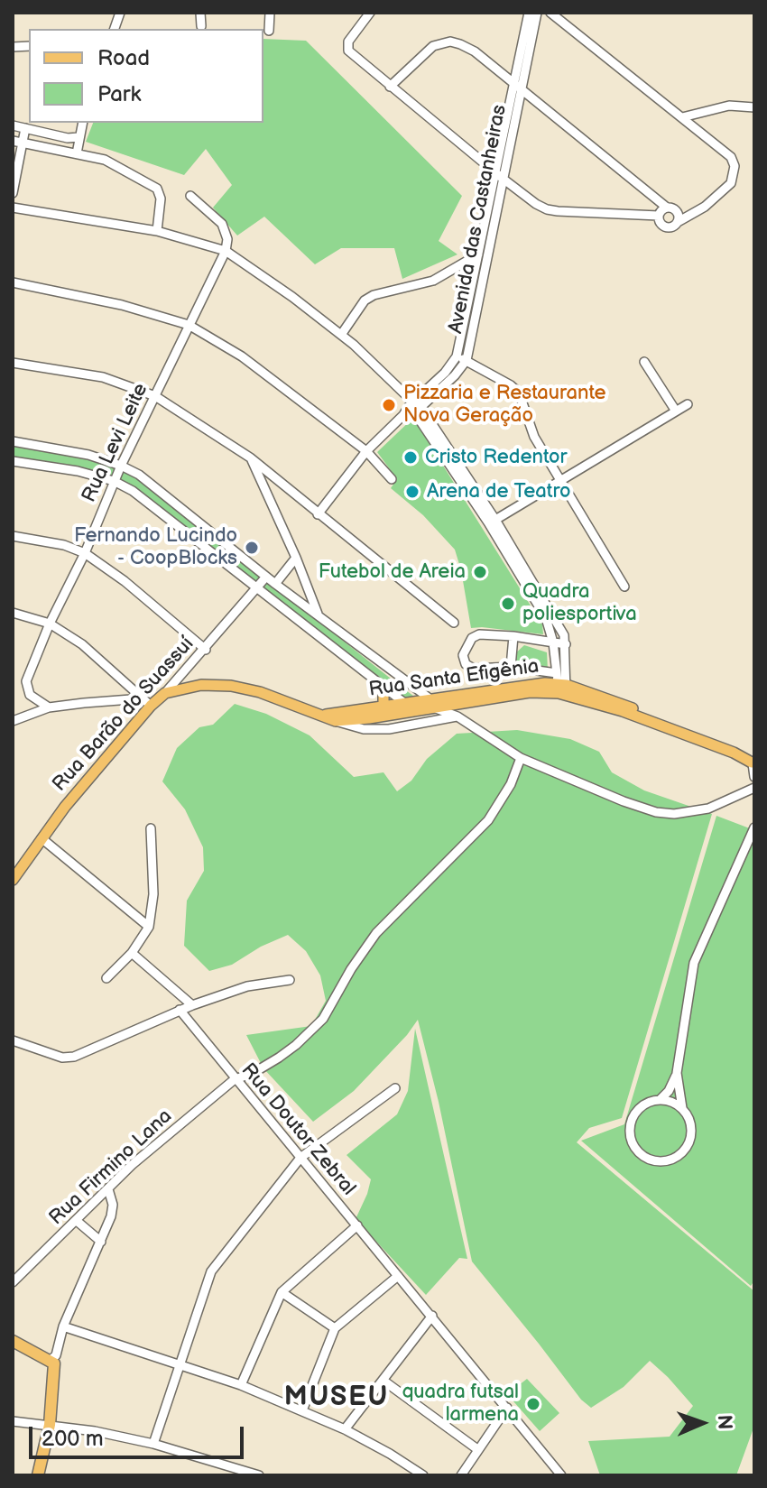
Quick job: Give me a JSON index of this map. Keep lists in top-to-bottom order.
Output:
{
  "streets": {
    "main road": ["Rua Santa Efigênia", "Rua Barão do Suassuí"],
    "street": [
      "Avenida das Castanheiras",
      "Rua Levi Leite",
      "Rua Doutor Zebral",
      "Rua Firmino Lana"
    ]
  },
  "crossings": [
    ["Rua Santa Efigênia", "Rua Barão do Suassuí"],
    ["Rua Doutor Zebral", "Rua Firmino Lana"]
  ],
  "districts": ["MUSEU"],
  "places": [
    "Pizzaria e Restaurante Nova Geração",
    "Cristo Redentor",
    "Arena de Teatro",
    "Fernando Lucindo - CoopBlocks",
    "Futebol de Areia",
    "Quadra poliesportiva",
    "quadra futsal larmena"
  ],
  "legend": ["Road", "Park"],
  "scale_bar": "200 m",
  "north": "right"
}
